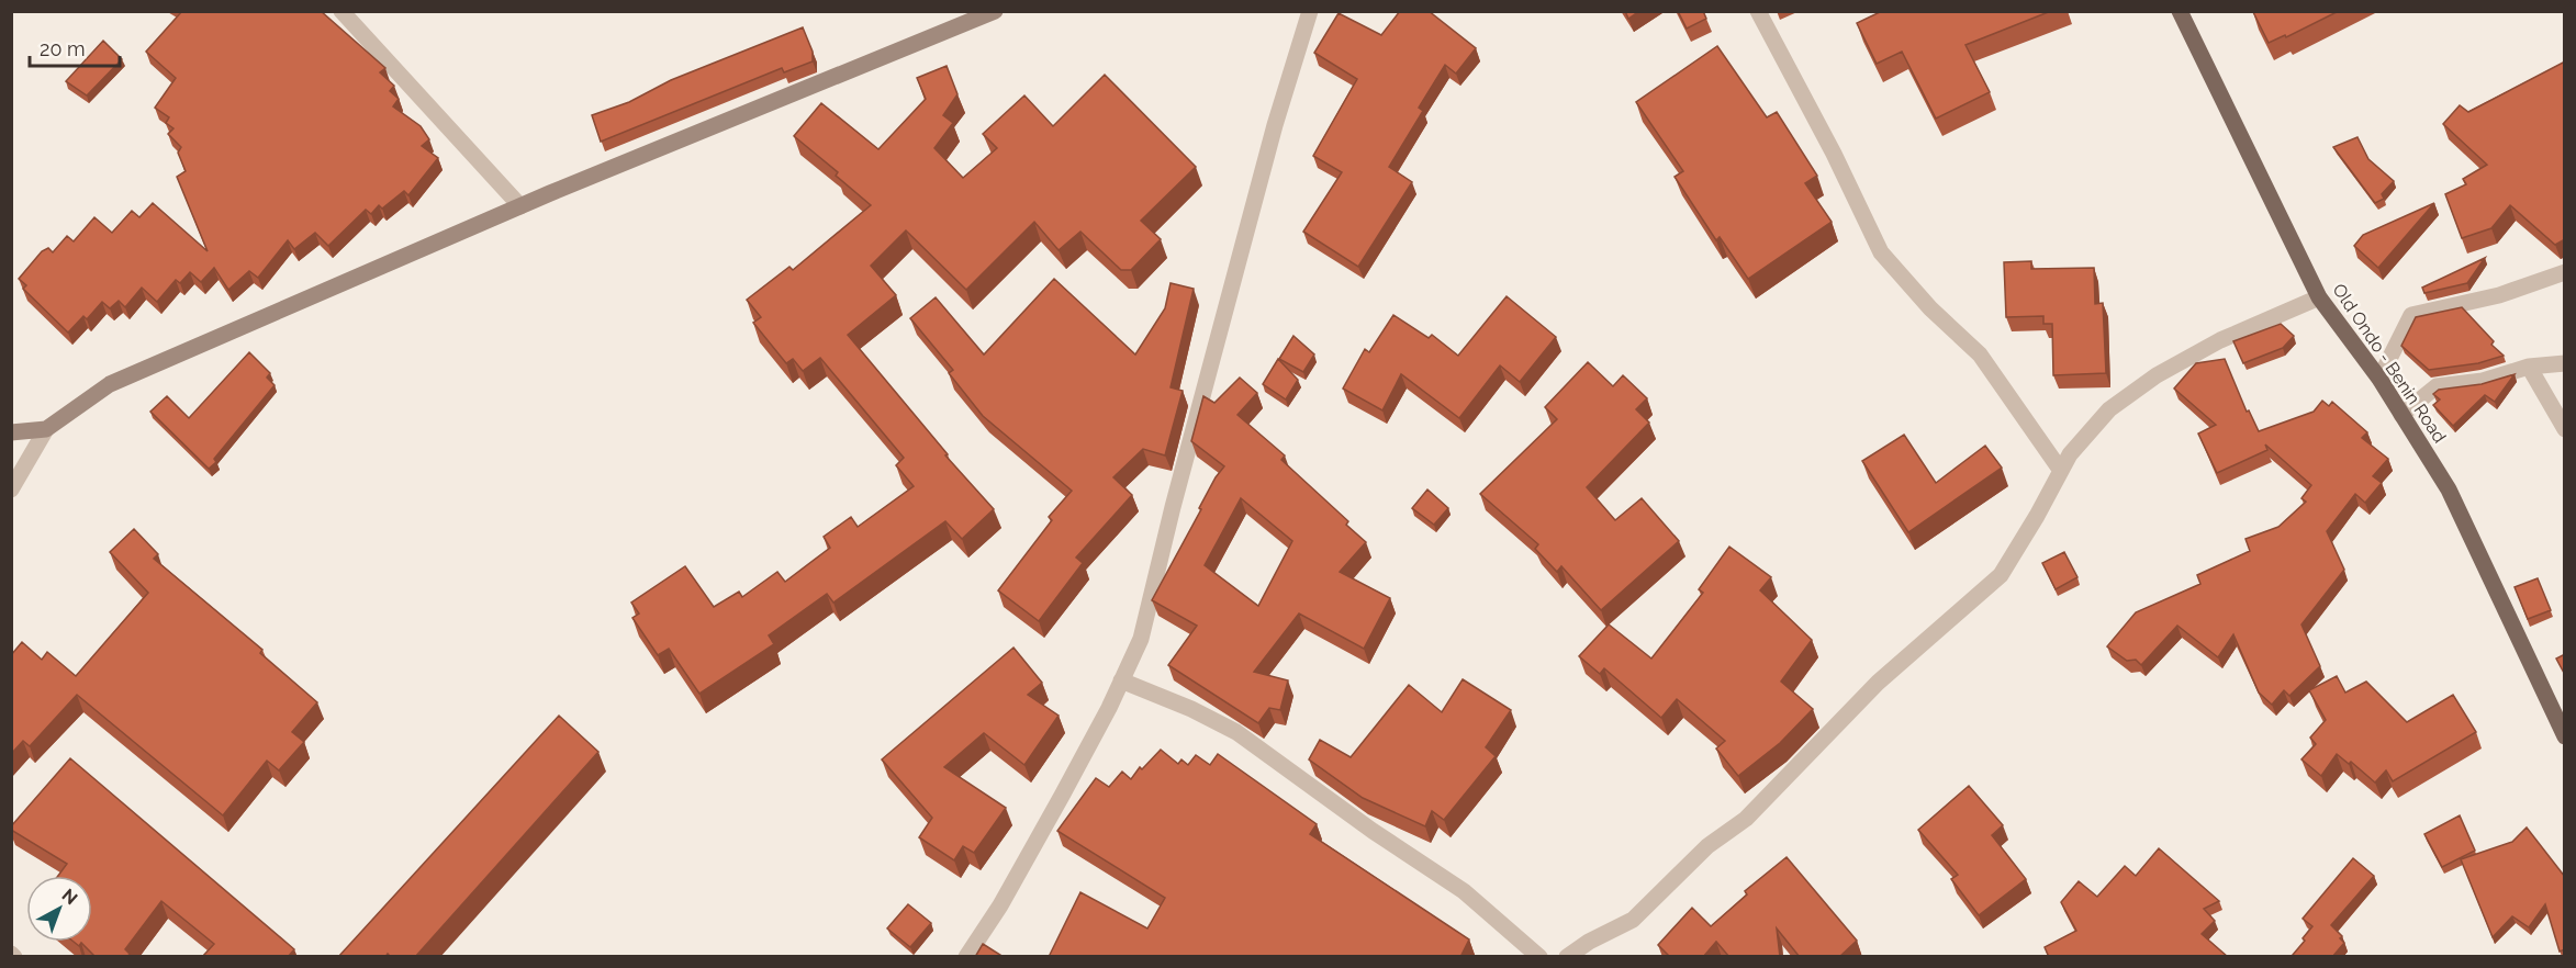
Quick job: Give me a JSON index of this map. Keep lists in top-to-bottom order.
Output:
{
  "streets": {
    "main road": ["Old Ondo - Benin Road"]
  },
  "scale_bar": "20 m",
  "north": "top right"
}
